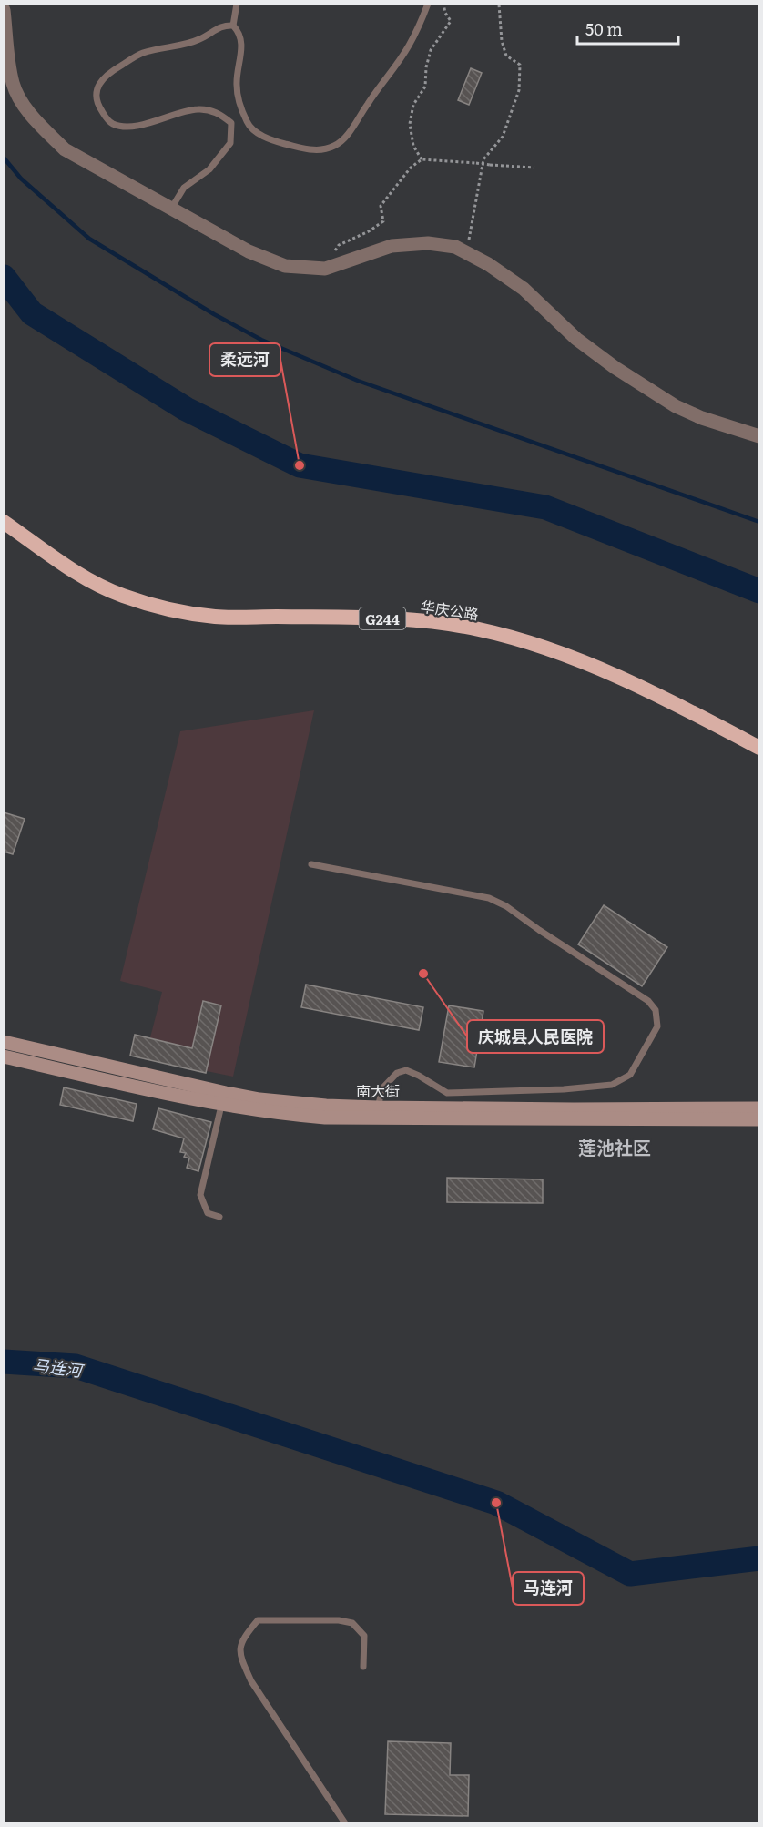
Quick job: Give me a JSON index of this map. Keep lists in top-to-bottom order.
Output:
{
  "streets": {
    "highway": ["华庆公路", "G244"],
    "main road": ["南大街"]
  },
  "districts": ["莲池社区"],
  "water": ["马连河"],
  "places": ["柔远河", "庆城县人民医院", "马连河"],
  "scale_bar": "50 m"
}
